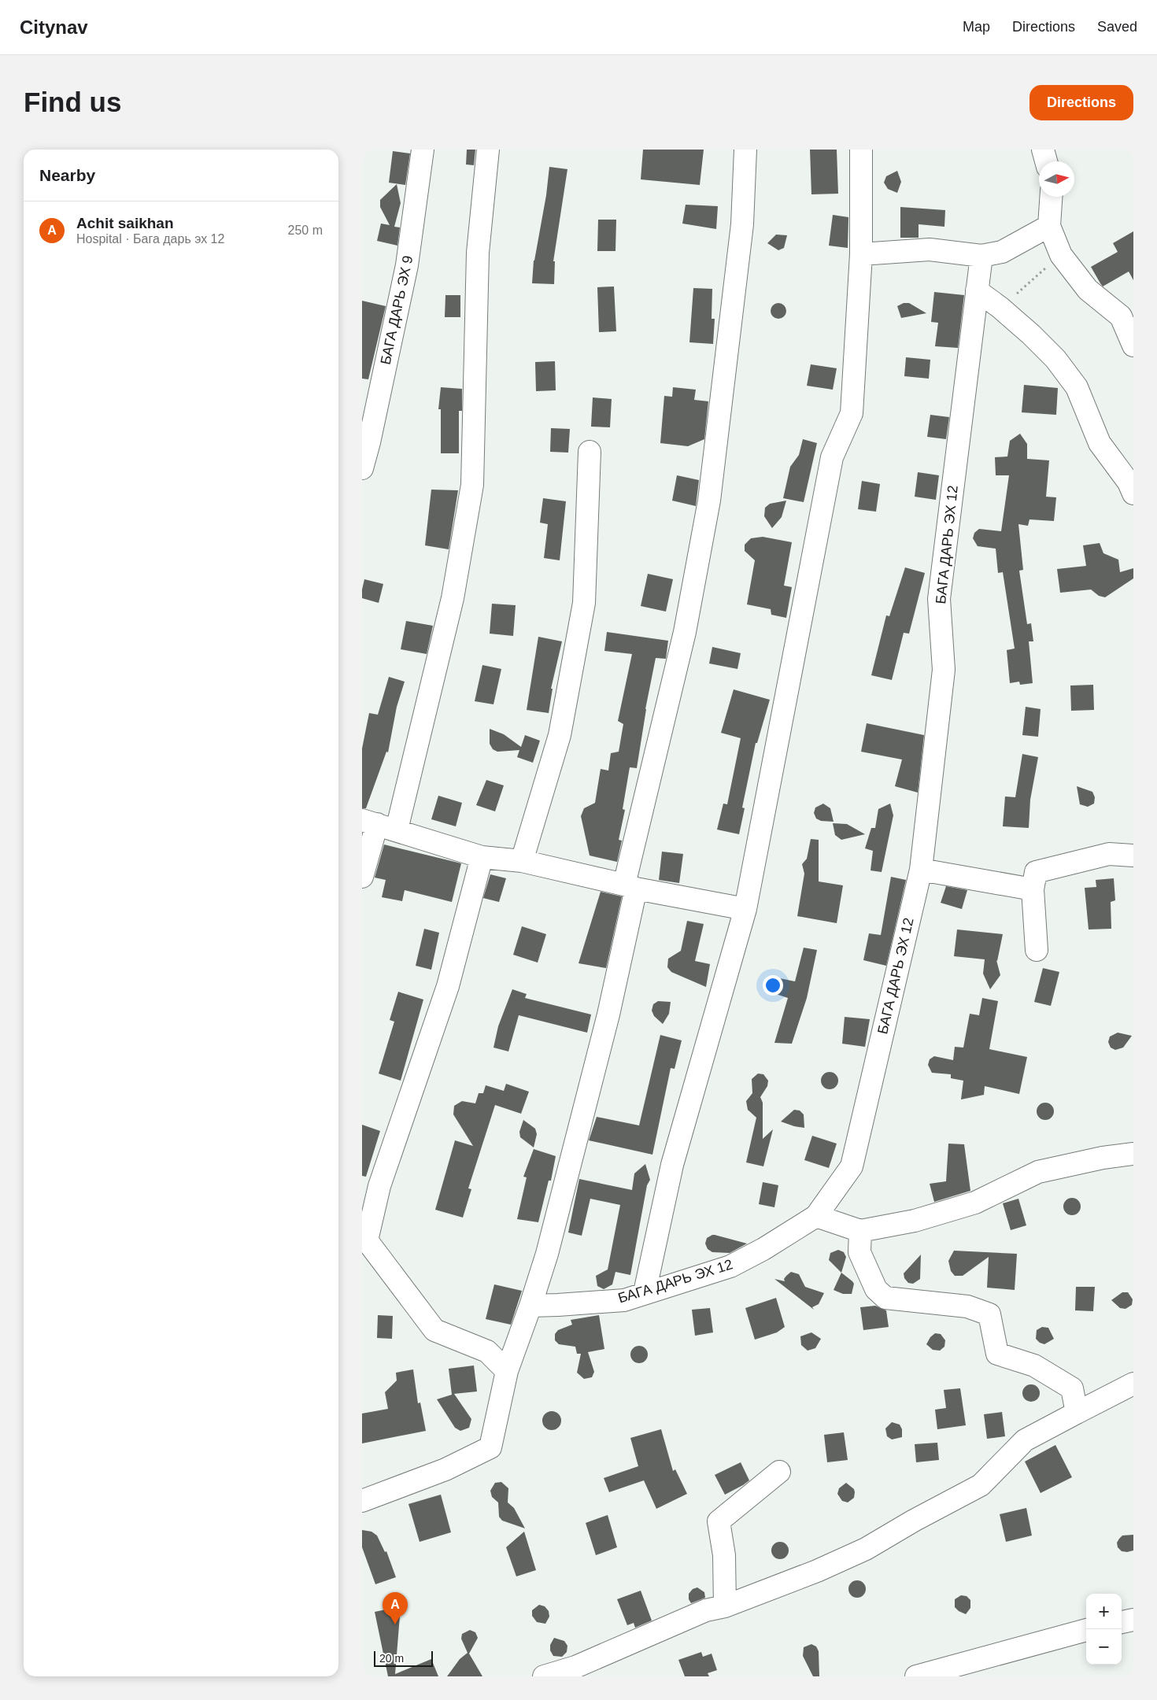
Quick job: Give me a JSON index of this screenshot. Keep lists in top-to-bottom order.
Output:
{
  "streets": {
    "street": ["БАГА ДАРЬ ЭХ 9", "БАГА ДАРЬ ЭХ 12"]
  },
  "scale_bar": "20 m",
  "north": "right",
  "page": {
    "header": "Citynav",
    "nav": ["Map", "Directions", "Saved"],
    "buttons": "Directions",
    "title": "Find us",
    "heading": "Nearby",
    "list": [
      {
        "mark": "A",
        "name": "Achit saikhan",
        "note": "Hospital · Бага дарь эх 12",
        "value": "250 m"
      }
    ],
    "pins": "A",
    "map_buttons": ["+", "−"],
    "scale": "20 m"
  }
}
